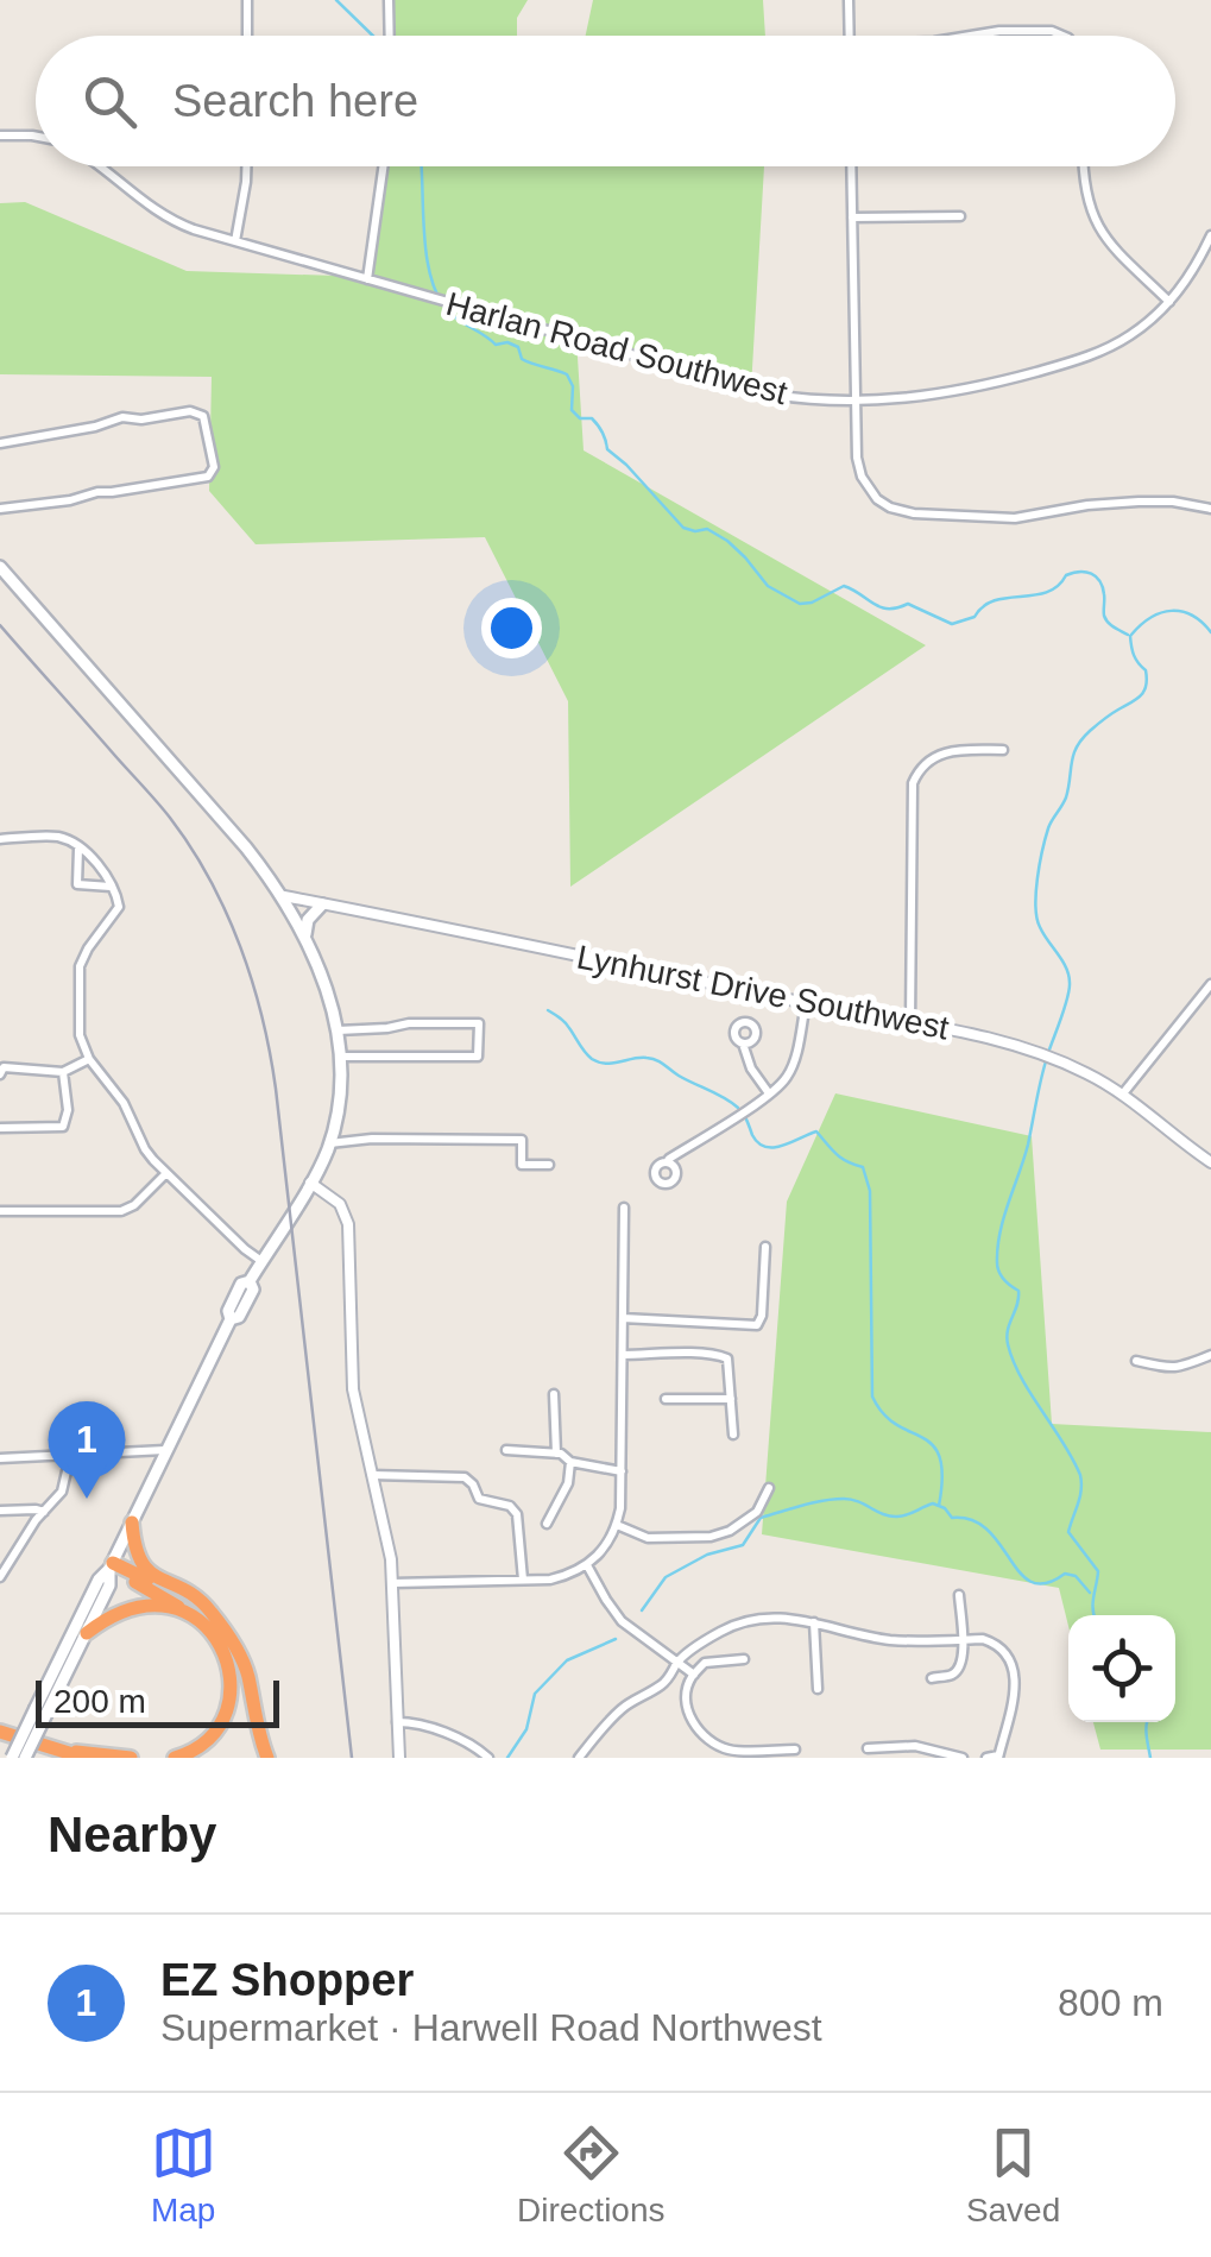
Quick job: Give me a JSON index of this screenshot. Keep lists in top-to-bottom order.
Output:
{
  "streets": {
    "street": ["Harlan Road Southwest", "Lynhurst Drive Southwest"]
  },
  "scale_bar": "200 m",
  "page": {
    "search": "Search here",
    "pins": "1",
    "scale": "200 m",
    "heading": "Nearby",
    "list": [
      {
        "mark": "1",
        "name": "EZ Shopper",
        "note": "Supermarket · Harwell Road Northwest",
        "value": "800 m"
      }
    ],
    "nav": ["Map", "Directions", "Saved"]
  }
}
